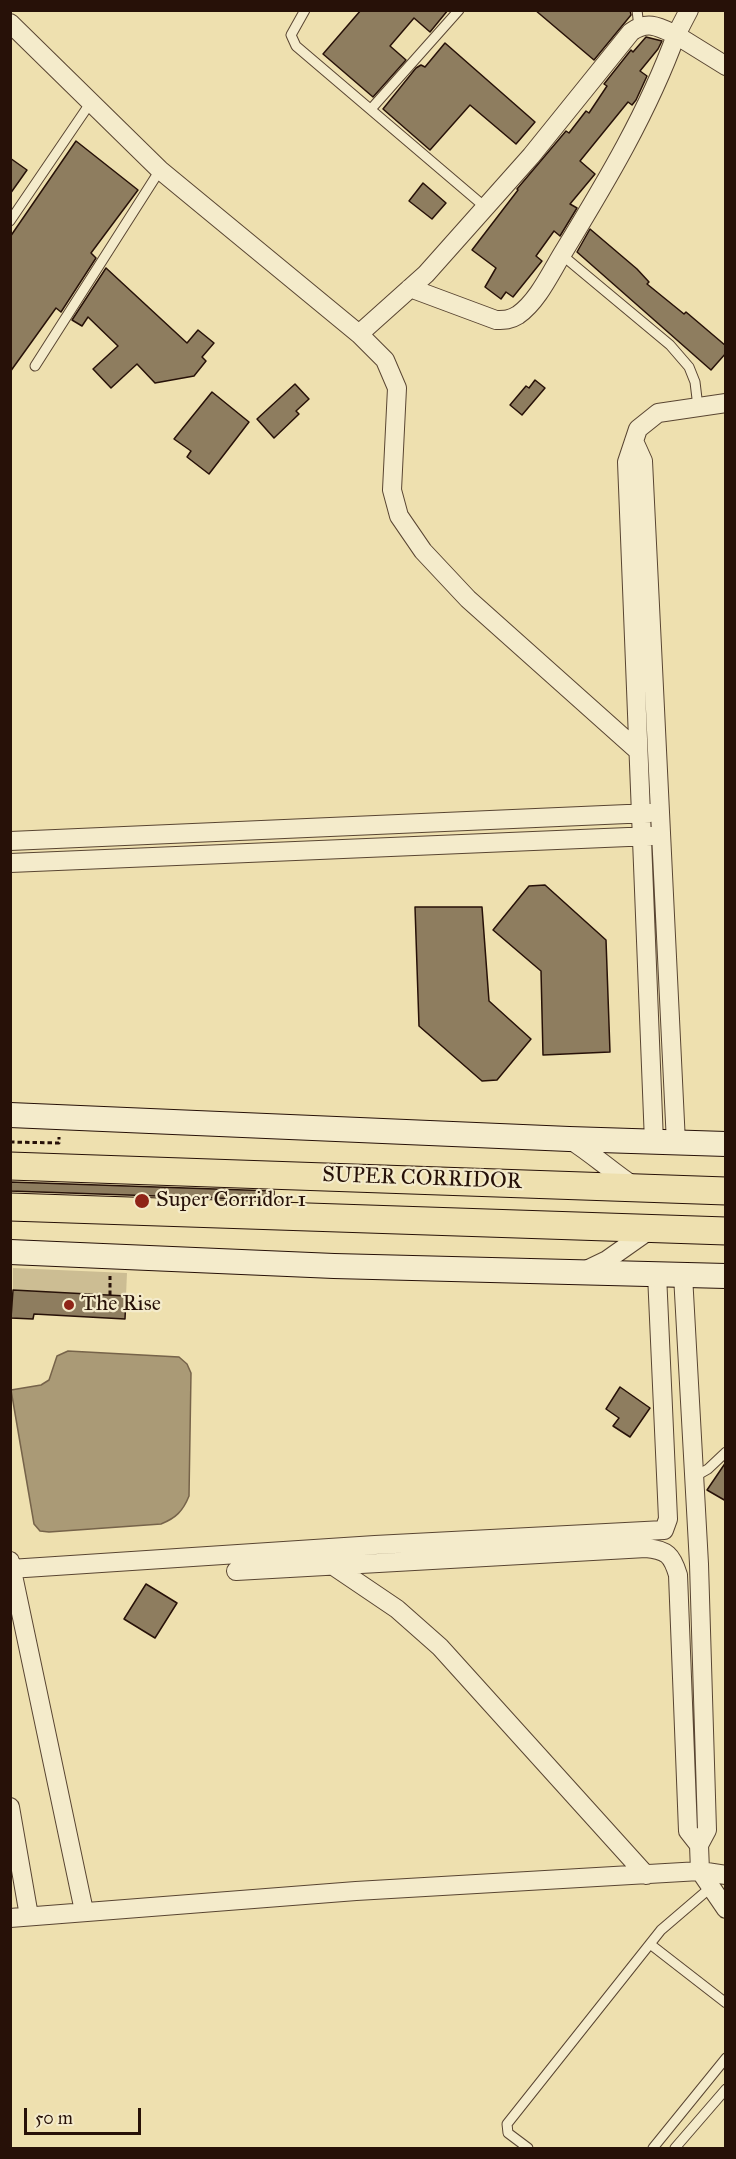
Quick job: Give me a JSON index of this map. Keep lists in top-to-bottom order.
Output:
{
  "streets": {
    "main road": ["SUPER CORRIDOR"]
  },
  "places": ["Super Corridor 1", "The Rise"],
  "scale_bar": "50 m"
}
